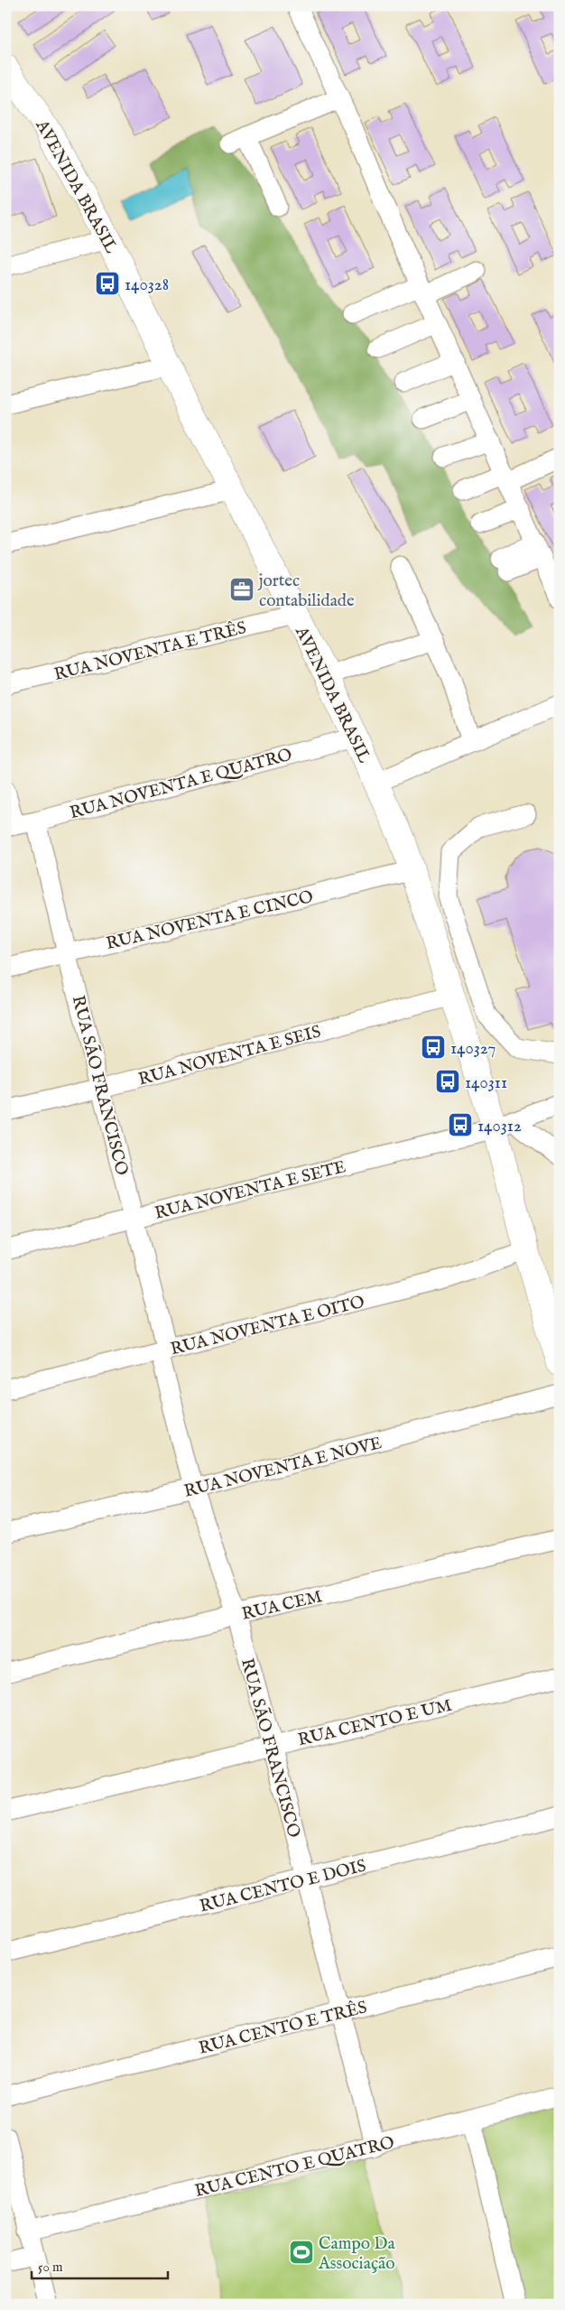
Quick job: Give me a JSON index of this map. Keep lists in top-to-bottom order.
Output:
{
  "streets": {
    "main road": ["AVENIDA BRASIL"],
    "street": [
      "RUA NOVENTA E TRÊS",
      "RUA NOVENTA E QUATRO",
      "RUA NOVENTA E CINCO",
      "RUA NOVENTA E SEIS",
      "RUA SÃO FRANCISCO",
      "RUA NOVENTA E SETE",
      "RUA NOVENTA E OITO",
      "RUA NOVENTA E NOVE",
      "RUA CEM",
      "RUA CENTO E UM",
      "RUA CENTO E DOIS",
      "RUA CENTO E TRÊS",
      "RUA CENTO E QUATRO"
    ]
  },
  "crossings": [
    ["AVENIDA BRASIL", "RUA NOVENTA E TRÊS"],
    ["AVENIDA BRASIL", "RUA NOVENTA E QUATRO"],
    ["AVENIDA BRASIL", "RUA NOVENTA E CINCO"],
    ["AVENIDA BRASIL", "RUA NOVENTA E SEIS"],
    ["AVENIDA BRASIL", "RUA NOVENTA E SETE"],
    ["AVENIDA BRASIL", "RUA NOVENTA E OITO"],
    ["RUA NOVENTA E QUATRO", "RUA SÃO FRANCISCO"],
    ["RUA NOVENTA E CINCO", "RUA SÃO FRANCISCO"],
    ["RUA NOVENTA E SEIS", "RUA SÃO FRANCISCO"],
    ["RUA SÃO FRANCISCO", "RUA NOVENTA E SETE"],
    ["RUA SÃO FRANCISCO", "RUA NOVENTA E OITO"],
    ["RUA SÃO FRANCISCO", "RUA NOVENTA E NOVE"],
    ["RUA SÃO FRANCISCO", "RUA CEM"],
    ["RUA SÃO FRANCISCO", "RUA CENTO E UM"],
    ["RUA SÃO FRANCISCO", "RUA CENTO E DOIS"],
    ["RUA SÃO FRANCISCO", "RUA CENTO E TRÊS"],
    ["RUA SÃO FRANCISCO", "RUA CENTO E QUATRO"]
  ],
  "places": {
    "bus stop": [
      "140328",
      "140327",
      "140311",
      "140312"
    ],
    "office": ["jortec contabilidade"],
    "sports": ["Campo Da Associação"]
  },
  "scale_bar": "50 m"
}
